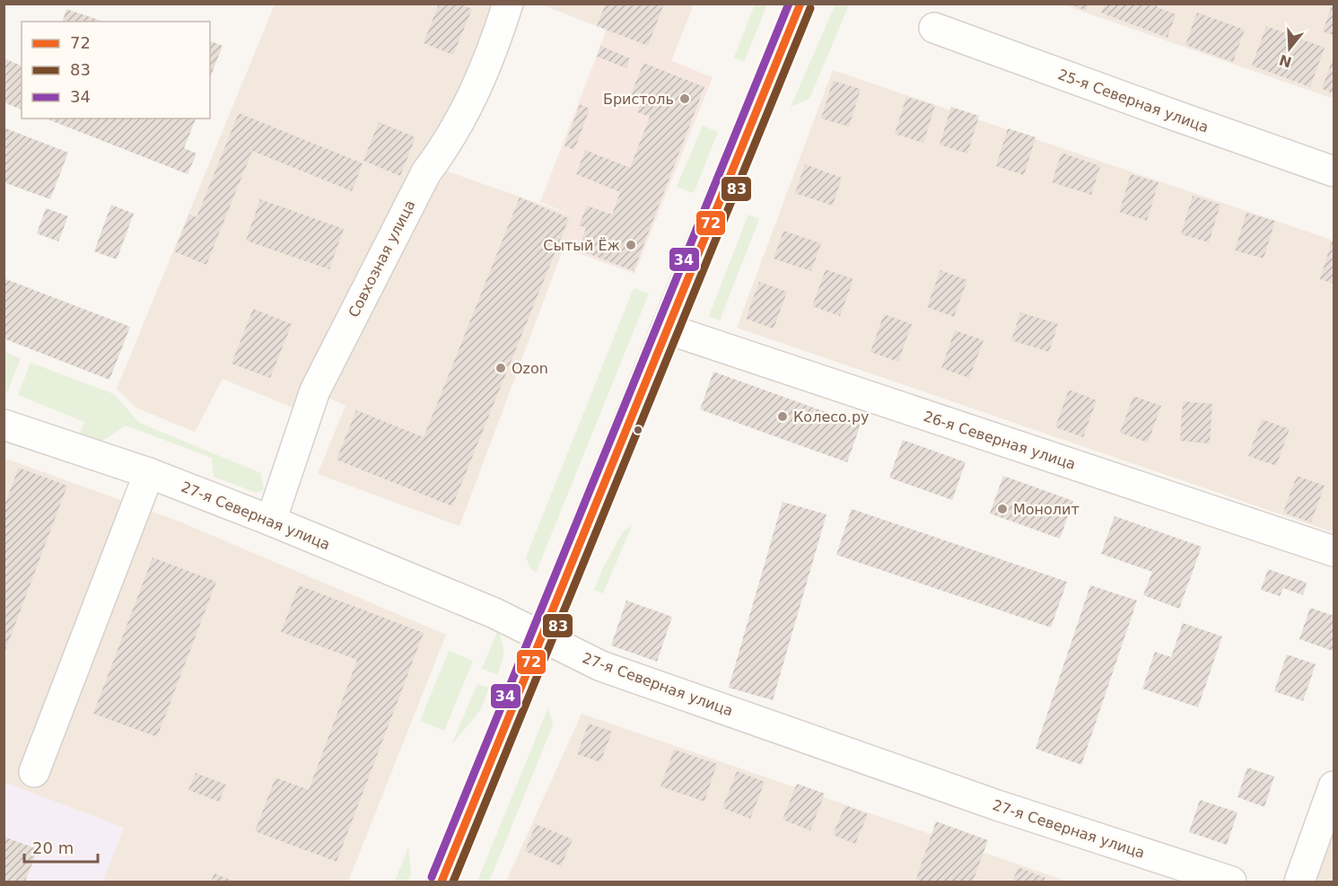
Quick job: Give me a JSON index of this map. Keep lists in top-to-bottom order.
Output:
{
  "streets": {
    "street": [
      "25-я Северная улица",
      "Совхозная улица",
      "26-я Северная улица",
      "27-я Северная улица"
    ]
  },
  "crossings": [
    ["Совхозная улица", "27-я Северная улица"]
  ],
  "places": [
    "Бристоль",
    "Сытый Ёж",
    "Ozon",
    "Колесо.ру",
    "Монолит"
  ],
  "lines": ["transit line 72", "transit line 34", "transit line 83"],
  "legend": ["72", "83", "34"],
  "scale_bar": "20 m",
  "north": "bottom"
}
